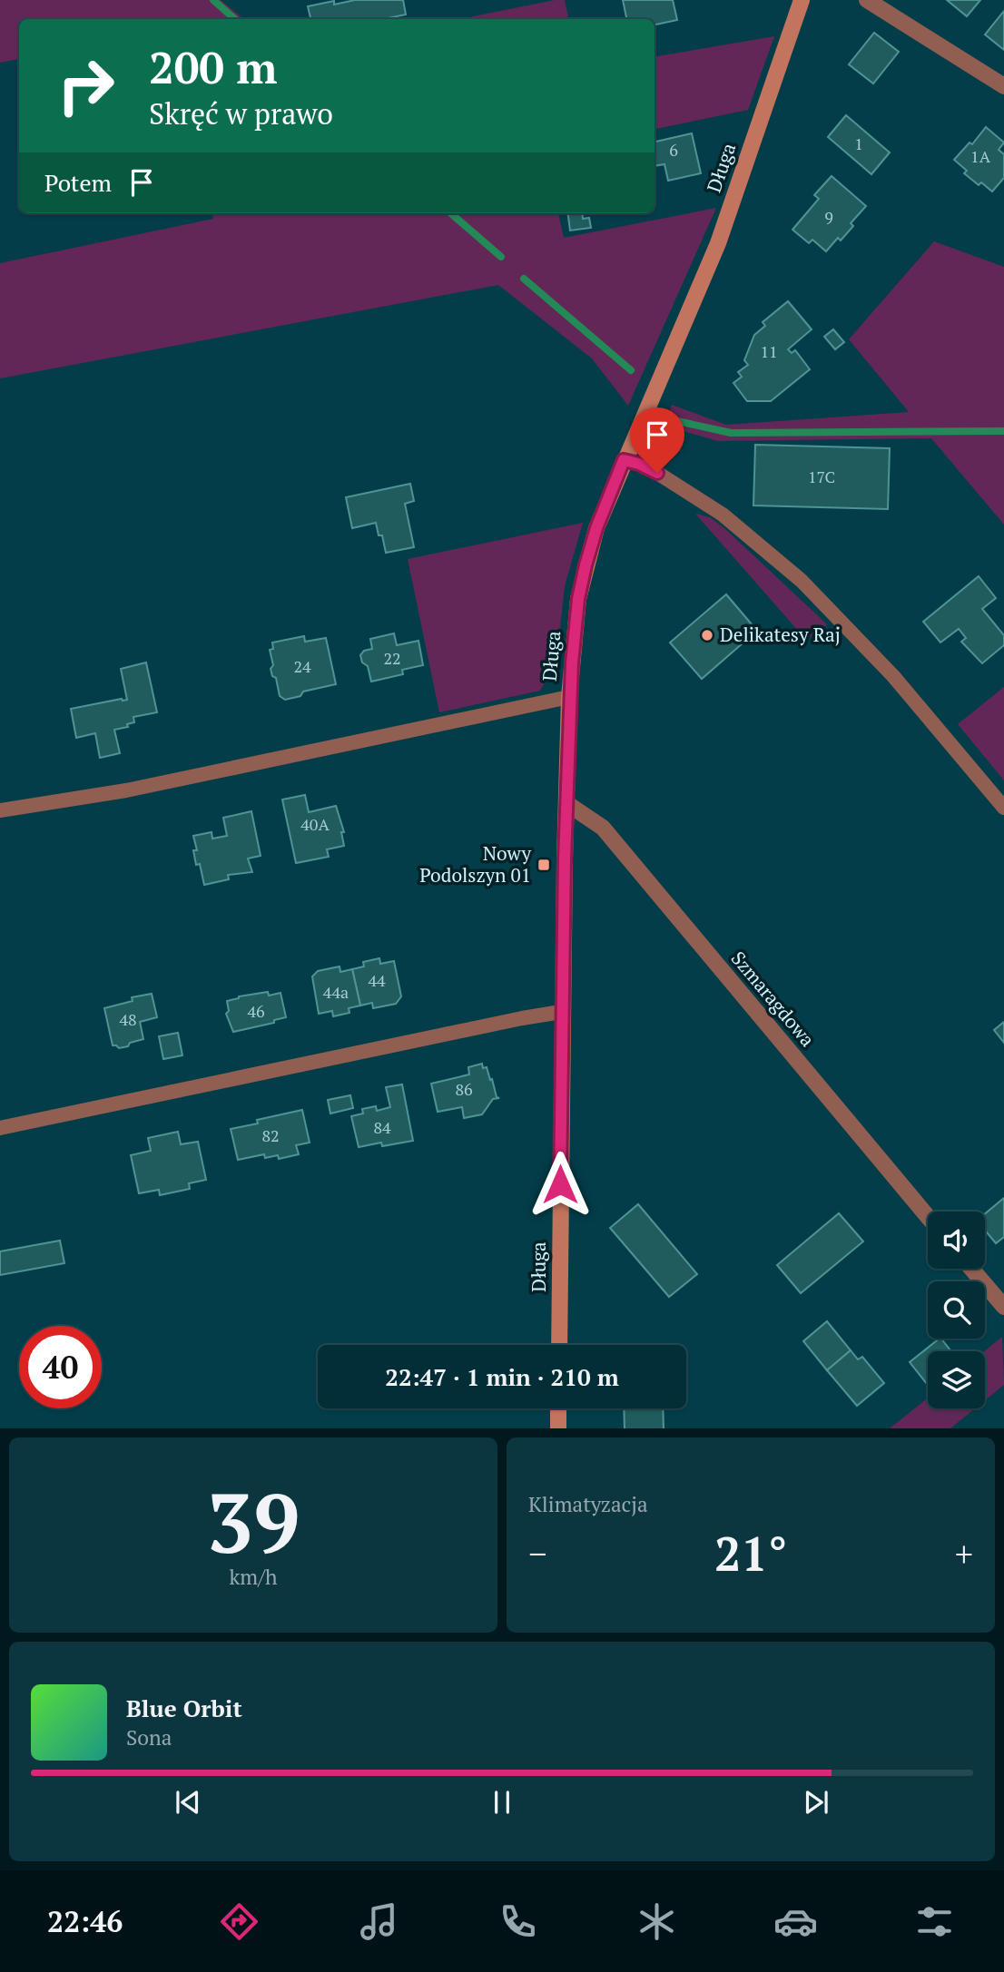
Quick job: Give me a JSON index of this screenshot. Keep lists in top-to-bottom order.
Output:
{
  "streets": {
    "street": ["Długa", "Szmaragdowa"]
  },
  "crossings": [
    ["Długa", "Szmaragdowa"]
  ],
  "places": {
    "other": ["Delikatesy Raj"],
    "transit": ["Nowy Podolszyn 01"]
  },
  "house_numbers": [
    "1",
    "6",
    "1A",
    "9",
    "11",
    "17C",
    "22",
    "24",
    "40A",
    "44",
    "44a",
    "46",
    "48",
    "86",
    "84",
    "82"
  ],
  "page": {
    "turn": ["200 m", "Skręć w prawo"],
    "then": "Potem",
    "limit": "40",
    "trip": "22:47 · 1 min · 210 m",
    "tile": [
      ["39", "km/h"],
      "Klimatyzacja"
    ],
    "heat": ["−", "21°", "+"],
    "song": ["Blue Orbit", "Sona"],
    "tabs": "22:46"
  }
}
